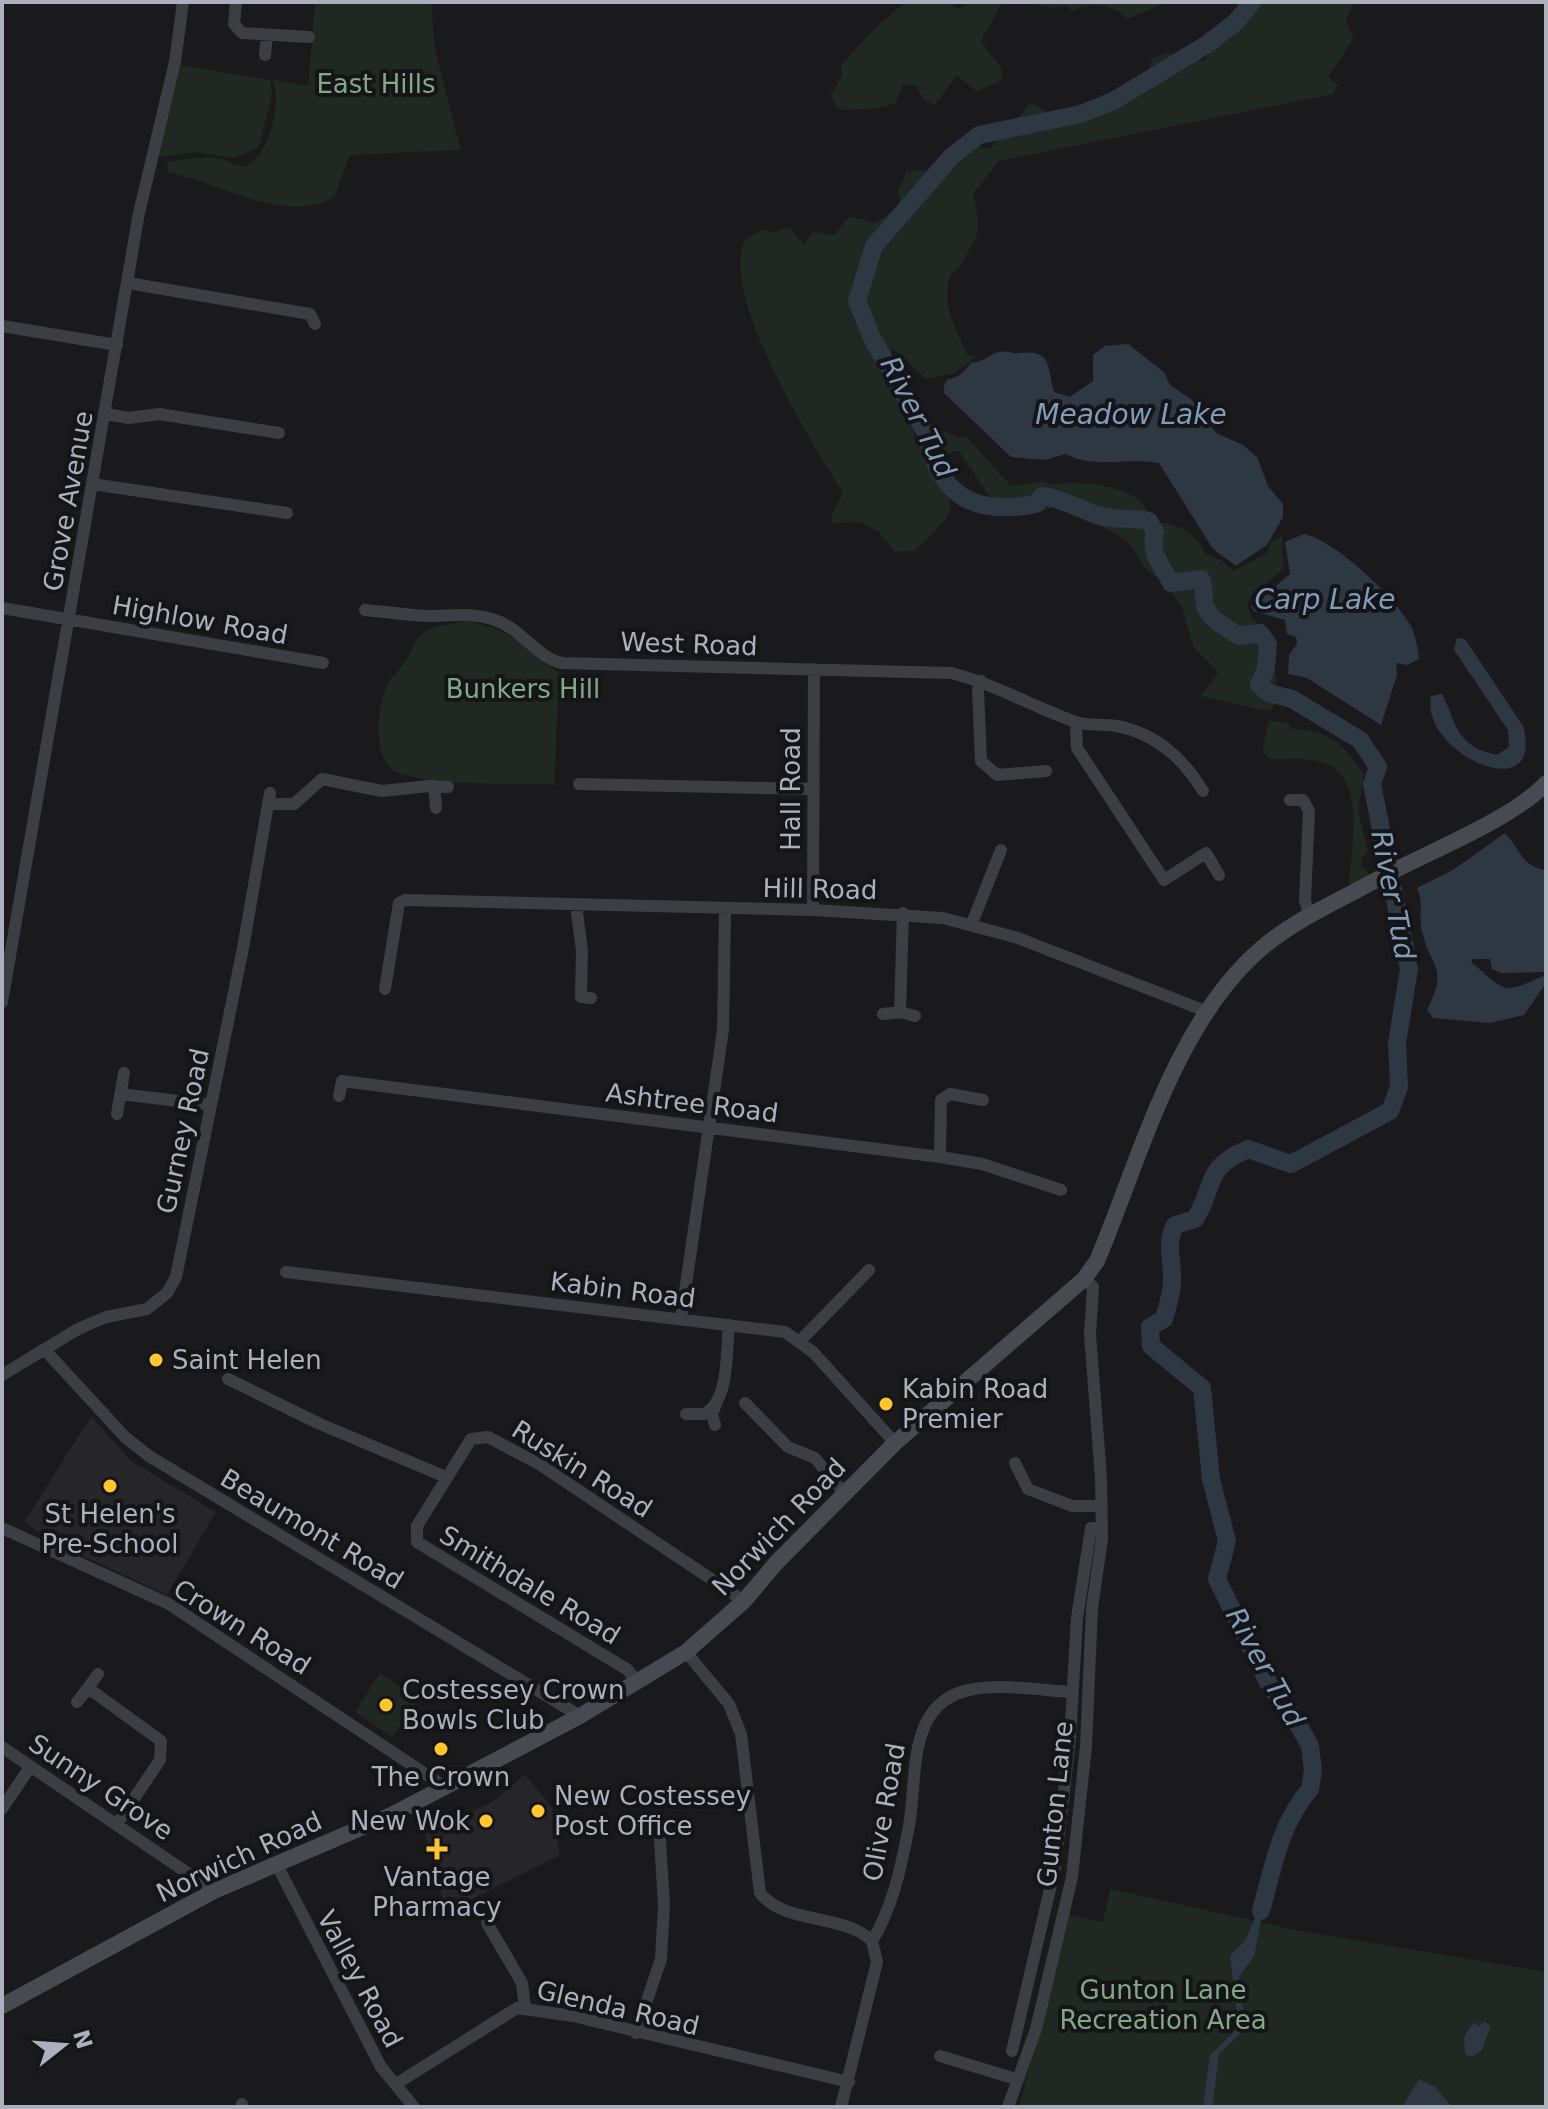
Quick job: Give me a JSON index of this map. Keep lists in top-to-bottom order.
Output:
{
  "streets": {
    "street": [
      "Grove Avenue",
      "Highlow Road",
      "West Road",
      "Hall Road",
      "Hill Road",
      "Ashtree Road",
      "Gurney Road",
      "Kabin Road",
      "Ruskin Road",
      "Norwich Road",
      "Beaumont Road",
      "Smithdale Road",
      "Crown Road",
      "Sunny Grove",
      "Gunton Lane",
      "Olive Road",
      "Valley Road",
      "Glenda Road"
    ]
  },
  "crossings": [
    ["Grove Avenue", "Highlow Road"],
    ["West Road", "Hall Road"],
    ["Hall Road", "Hill Road"],
    ["Hill Road", "Norwich Road"],
    ["Gurney Road", "Beaumont Road"],
    ["Kabin Road", "Norwich Road"],
    ["Ruskin Road", "Norwich Road"],
    ["Ruskin Road", "Smithdale Road"],
    ["Norwich Road", "Beaumont Road"],
    ["Norwich Road", "Smithdale Road"],
    ["Norwich Road", "Crown Road"],
    ["Norwich Road", "Sunny Grove"],
    ["Norwich Road", "Gunton Lane"],
    ["Norwich Road", "Valley Road"],
    ["Gunton Lane", "Olive Road"],
    ["Olive Road", "Glenda Road"],
    ["Valley Road", "Glenda Road"]
  ],
  "water": ["Meadow Lake", "River Tud", "Carp Lake"],
  "parks": ["East Hills", "Bunkers Hill", "Gunton Lane Recreation Area"],
  "places": {
    "other": [
      "Saint Helen",
      "Kabin Road Premier",
      "St Helen's Pre-School",
      "Costessey Crown Bowls Club",
      "The Crown",
      "New Costessey Post Office",
      "New Wok"
    ],
    "health": ["Vantage Pharmacy"]
  },
  "north": "right"
}
